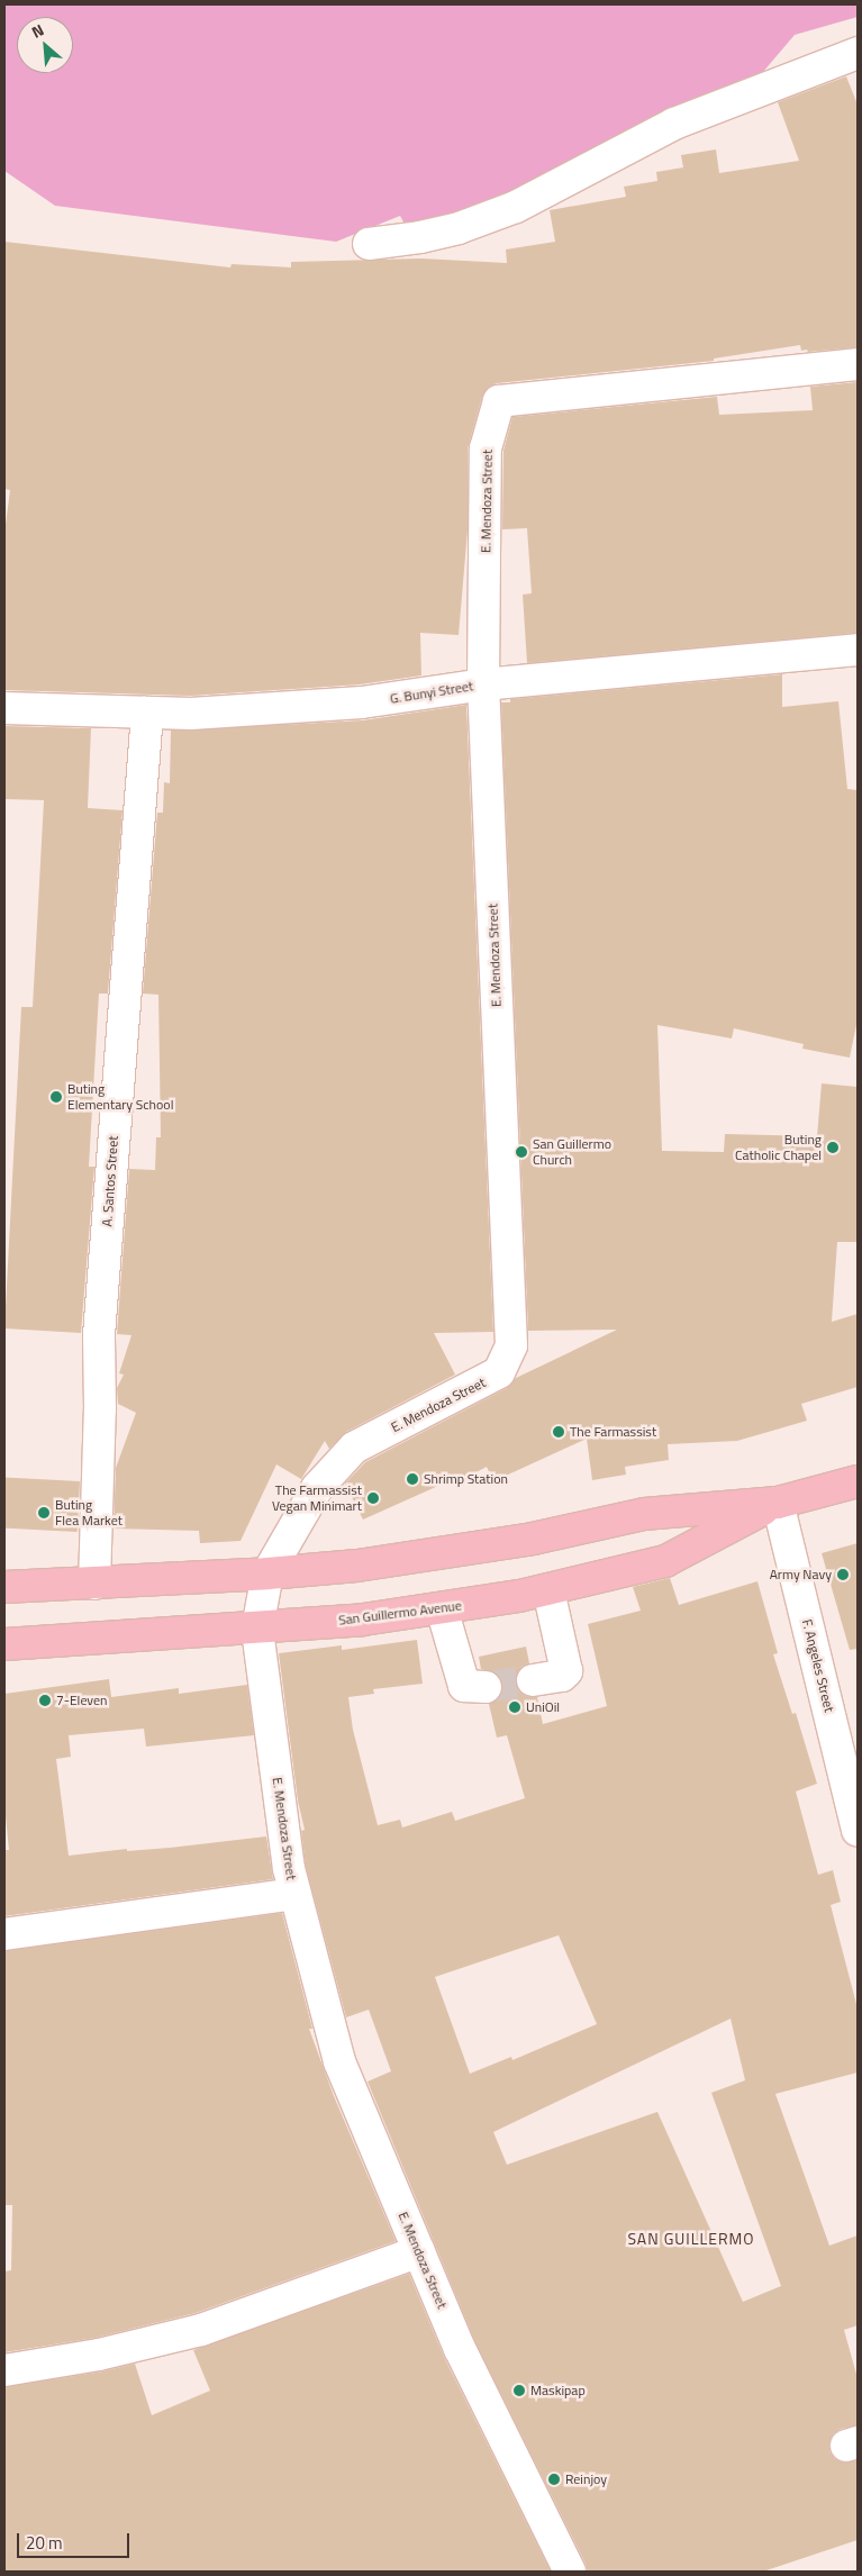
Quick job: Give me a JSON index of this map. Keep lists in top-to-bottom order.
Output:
{
  "streets": {
    "main road": ["San Guillermo Avenue"],
    "street": [
      "E. Mendoza Street",
      "G. Bunyi Street",
      "A. Santos Street",
      "F. Angeles Street"
    ]
  },
  "crossings": [
    ["E. Mendoza Street", "G. Bunyi Street"],
    ["E. Mendoza Street", "San Guillermo Avenue"],
    ["G. Bunyi Street", "A. Santos Street"],
    ["A. Santos Street", "San Guillermo Avenue"],
    ["San Guillermo Avenue", "F. Angeles Street"]
  ],
  "districts": ["SAN GUILLERMO"],
  "places": [
    "Buting Elementary School",
    "Buting Catholic Chapel",
    "San Guillermo Church",
    "The Farmassist",
    "Shrimp Station",
    "The Farmassist Vegan Minimart",
    "Buting Flea Market",
    "Army Navy",
    "7-Eleven",
    "UniOil",
    "Maskipap",
    "Reinjoy"
  ],
  "scale_bar": "20 m",
  "north": "top left"
}
